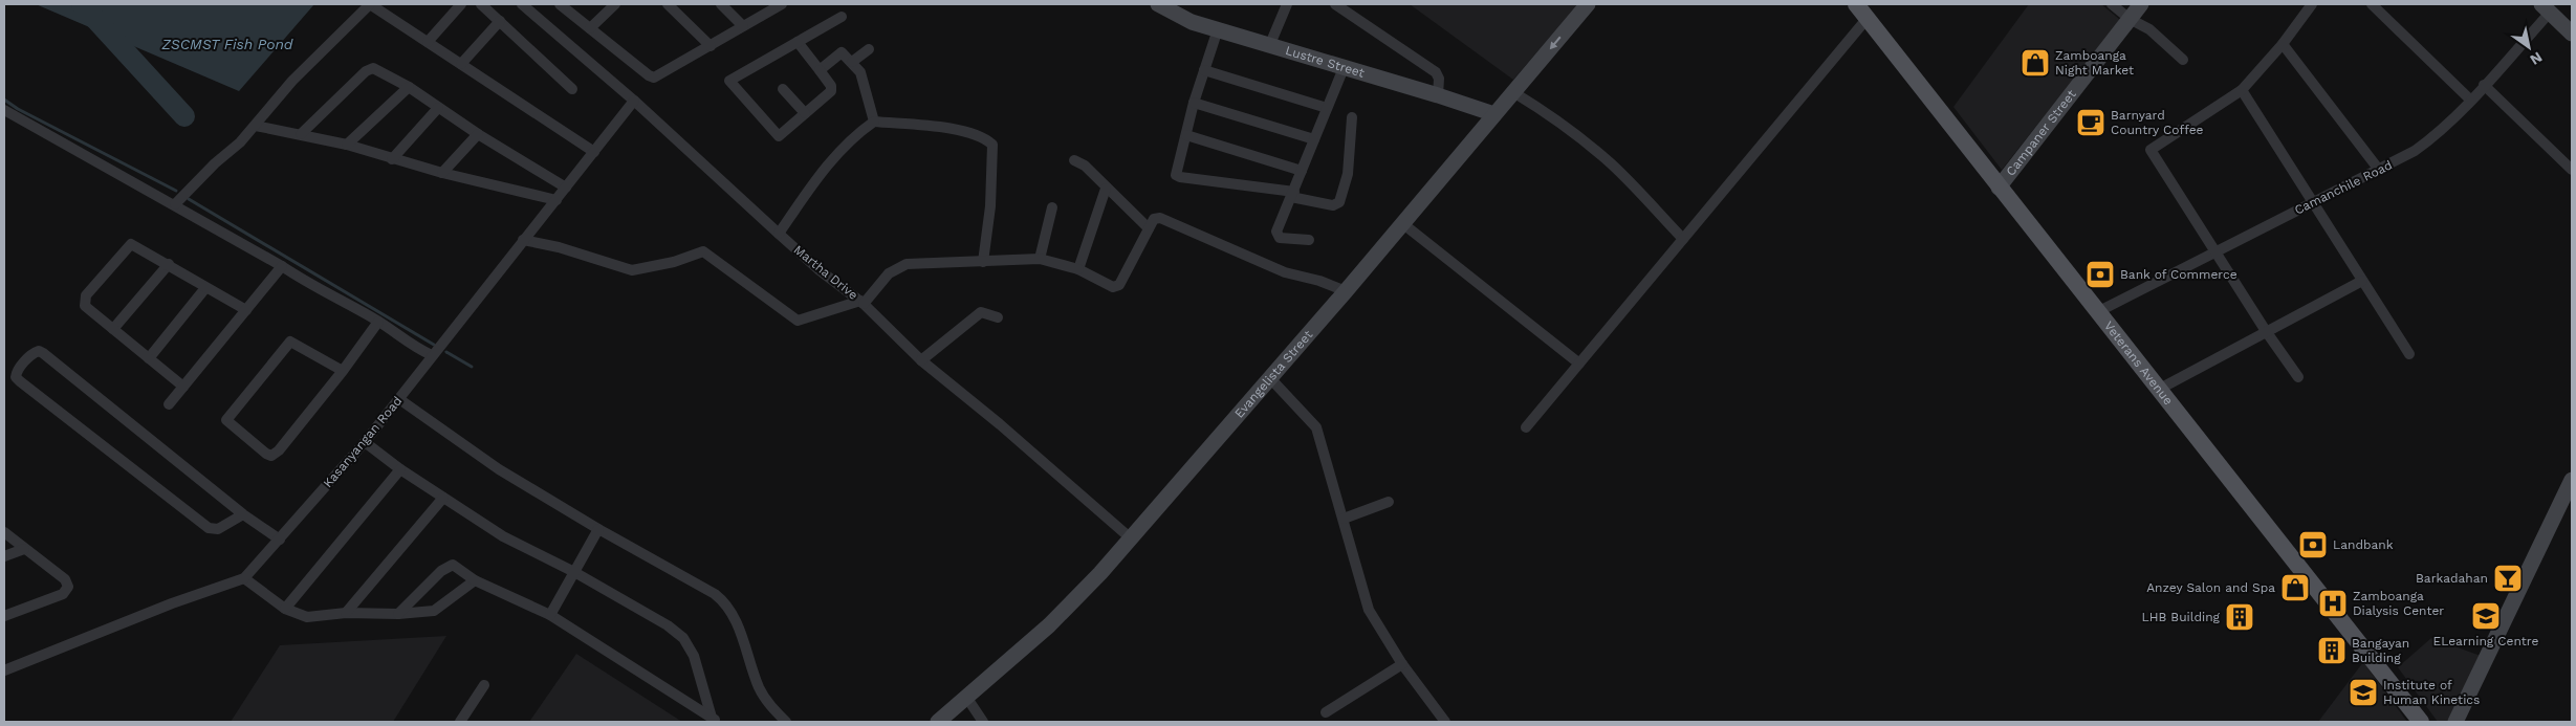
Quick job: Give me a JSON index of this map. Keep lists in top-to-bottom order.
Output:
{
  "streets": {
    "main road": [
      "Lustre Street",
      "Campaner Street",
      "Veterans Avenue",
      "Evangelista Street"
    ],
    "street": ["Camanchile Road", "Martha Drive", "Kasanyangan Road"]
  },
  "crossings": [
    ["Lustre Street", "Evangelista Street"],
    ["Campaner Street", "Veterans Avenue"],
    ["Camanchile Road", "Veterans Avenue"],
    ["Martha Drive", "Evangelista Street"],
    ["Martha Drive", "Kasanyangan Road"]
  ],
  "water": ["ZSCMST Fish Pond"],
  "places": {
    "shop": ["Zamboanga Night Market", "Anzey Salon and Spa"],
    "cafe": ["Barnyard Country Coffee"],
    "bank": ["Bank of Commerce", "Landbank"],
    "bar": ["Barkadahan"],
    "hospital": ["Zamboanga Dialysis Center"],
    "school or university": ["ELearning Centre", "Institute of Human Kinetics"],
    "building": ["LHB Building", "Bangayan Building"]
  },
  "north": "bottom right"
}
